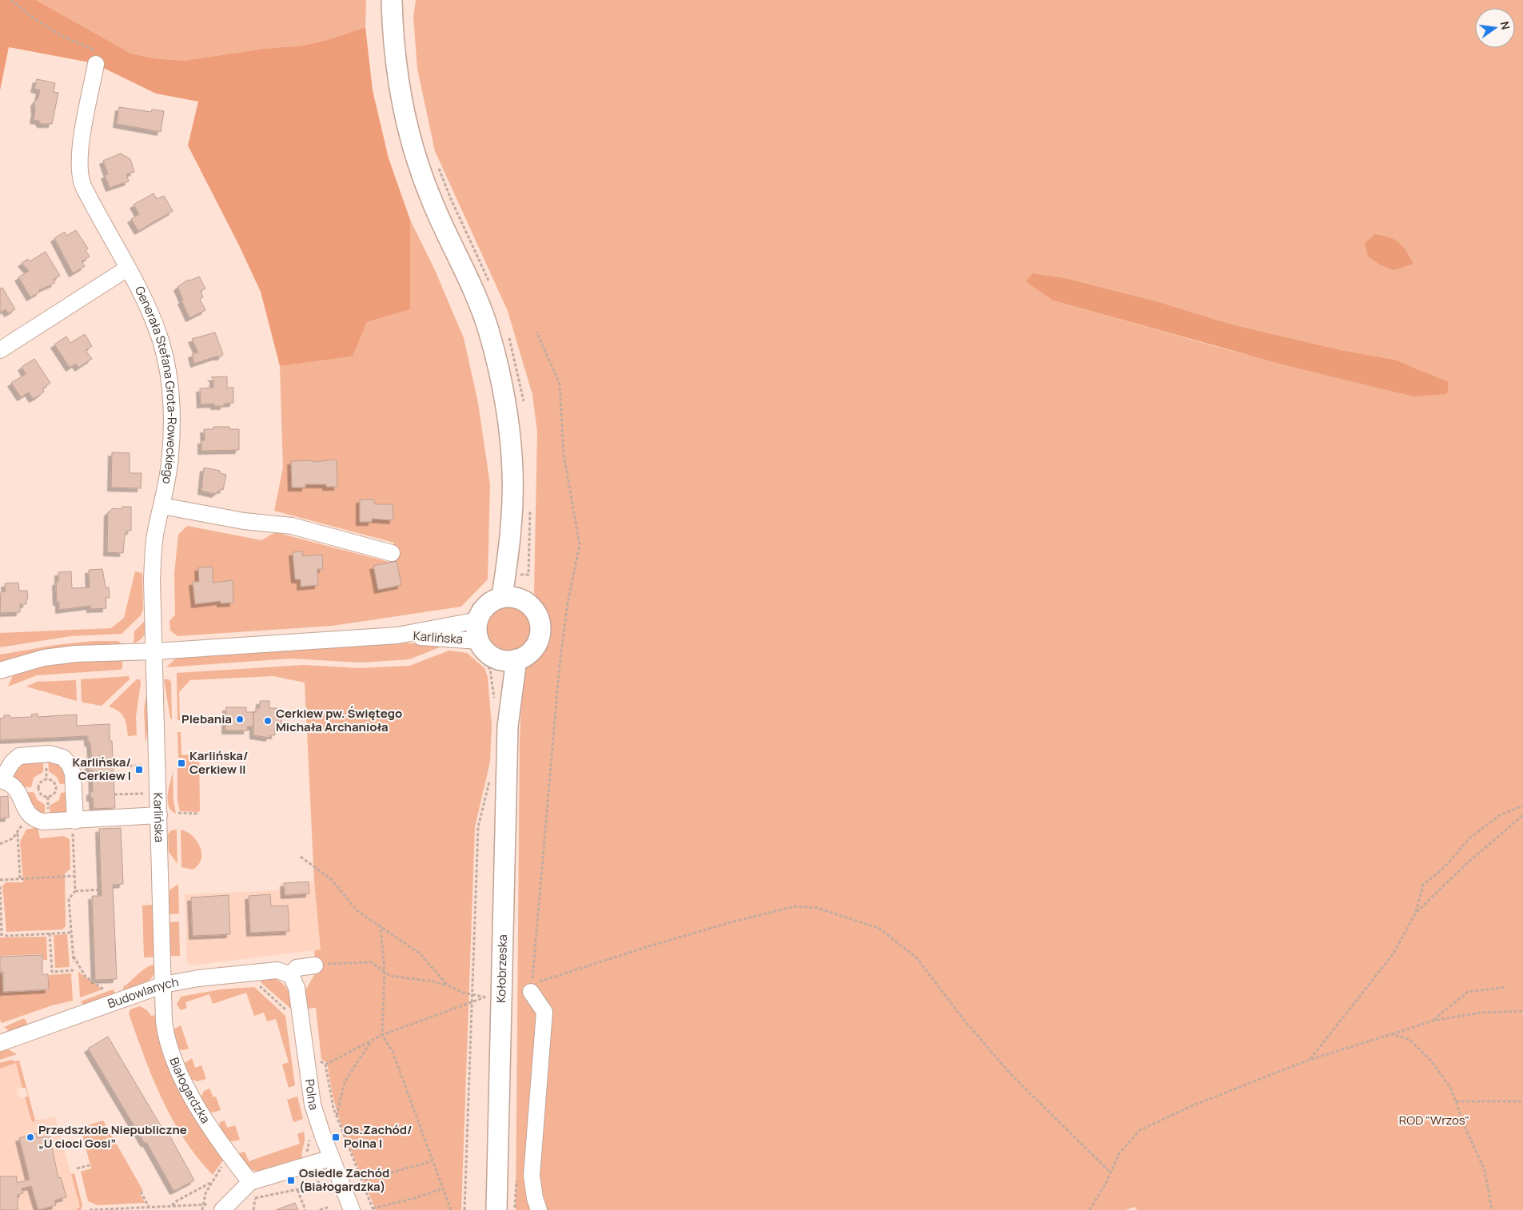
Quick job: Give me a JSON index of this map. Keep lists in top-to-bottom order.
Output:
{
  "streets": {
    "main road": ["Kołobrzeska"],
    "street": [
      "Generała Stefana Grota-Roweckiego",
      "Karlińska",
      "Budowlanych",
      "Białogardzka",
      "Polna"
    ]
  },
  "crossings": [
    ["Generała Stefana Grota-Roweckiego", "Karlińska"],
    ["Karlińska", "Kołobrzeska"],
    ["Karlińska", "Budowlanych"],
    ["Karlińska", "Białogardzka"],
    ["Budowlanych", "Białogardzka"],
    ["Budowlanych", "Polna"]
  ],
  "parks": ["ROD \"Wrzos\""],
  "places": {
    "other": ["Plebania", "Cerkiew pw. Świętego Michała Archanioła", "Przedszkole Niepubliczne „U cioci Gosi”"],
    "transit": [
      "Karlińska/ Cerkiew II",
      "Karlińska/ Cerkiew I",
      "Os.Zachód/ Polna I",
      "Osiedle Zachód (Białogardzka)"
    ]
  },
  "north": "right"
}
